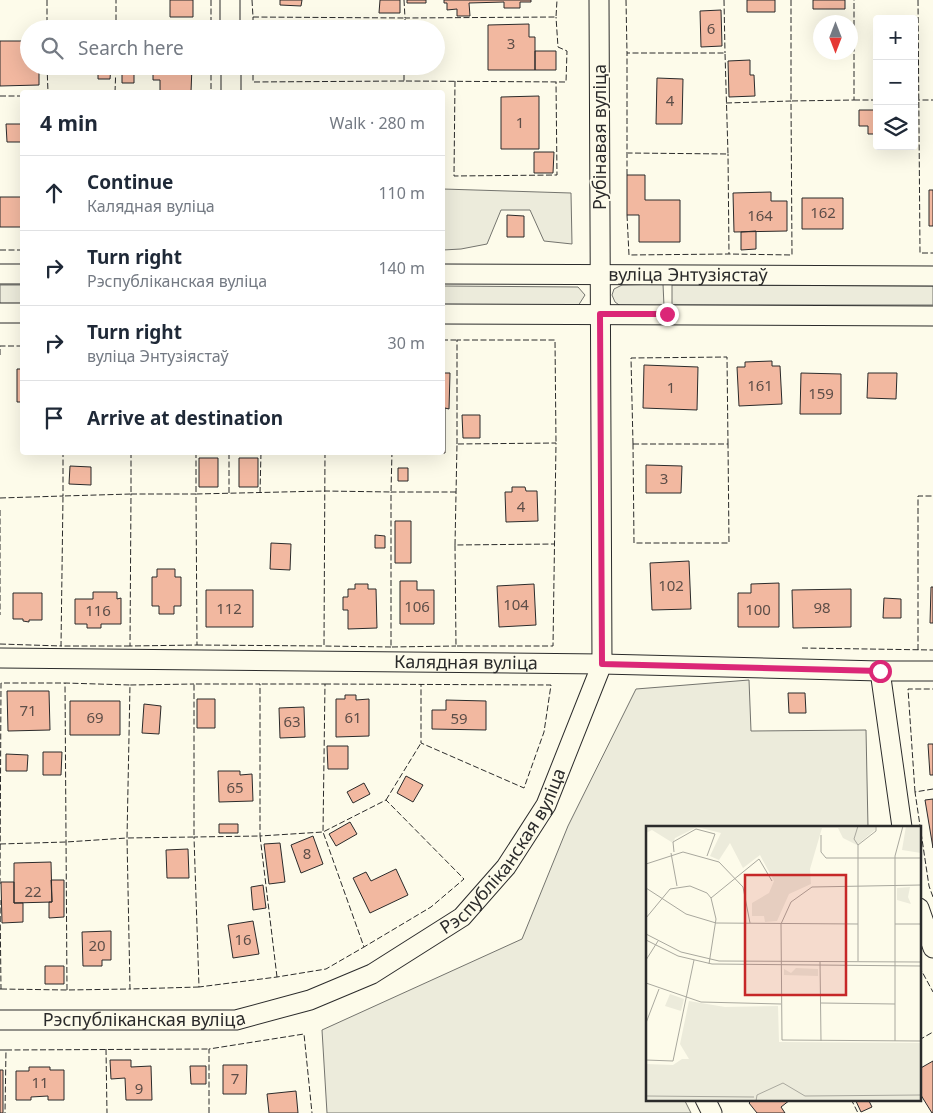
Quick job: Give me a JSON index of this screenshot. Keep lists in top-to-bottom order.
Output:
{
  "streets": {
    "street": [
      "Рубінавая вуліца",
      "вуліца Энтузіястаў",
      "Калядная вуліца",
      "Рэспубліканская вуліца"
    ]
  },
  "crossings": [
    ["Рубінавая вуліца", "вуліца Энтузіястаў"],
    ["Рубінавая вуліца", "Рэспубліканская вуліца"],
    ["Калядная вуліца", "Рэспубліканская вуліца"]
  ],
  "house_numbers": [
    "6",
    "3",
    "4",
    "1",
    "162",
    "164",
    "161",
    "1",
    "159",
    "3",
    "4",
    "102",
    "104",
    "106",
    "98",
    "112",
    "100",
    "116",
    "71",
    "69",
    "61",
    "59",
    "63",
    "65",
    "8",
    "22",
    "16",
    "20",
    "7",
    "11",
    "9"
  ],
  "north": "bottom",
  "page": {
    "map_buttons": ["+", "−"],
    "search": "Search here",
    "heading": ["4 min", "Walk · 280 m"],
    "list": [
      ["Continue", "Калядная вуліца", "110 m"],
      ["Turn right", "Рэспубліканская вуліца", "140 m"],
      ["Turn right", "вуліца Энтузіястаў", "30 m"],
      "Arrive at destination"
    ]
  }
}
